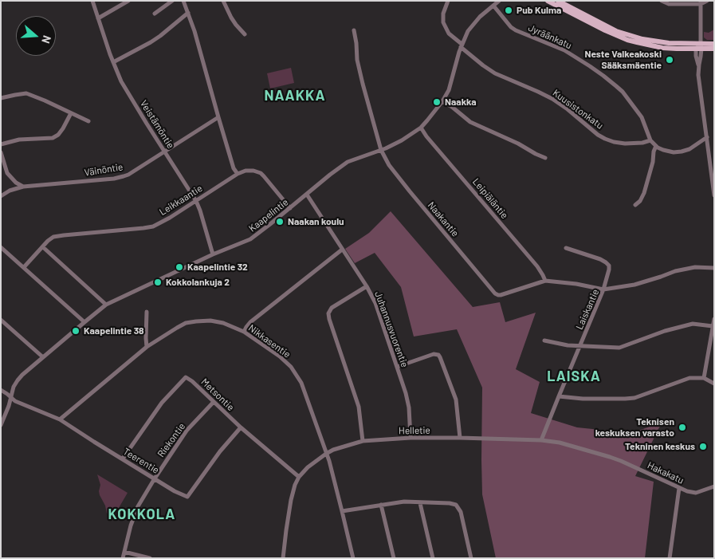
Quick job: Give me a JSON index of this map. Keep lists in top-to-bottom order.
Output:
{
  "streets": {
    "street": [
      "Jyräänkatu",
      "Kuusistonkatu",
      "Veistämöntie",
      "Väinöntie",
      "Leipiäläntie",
      "Leikkaantie",
      "Kaapelintie",
      "Naakantie",
      "Laiskantie",
      "Juhannusvuorentie",
      "Nikkasentie",
      "Metsontie",
      "Helletie",
      "Riekontie",
      "Teerentie",
      "Hakakatu"
    ]
  },
  "crossings": [
    ["Jyräänkatu", "Kuusistonkatu"],
    ["Jyräänkatu", "Kaapelintie"],
    ["Kuusistonkatu", "Kaapelintie"],
    ["Veistämöntie", "Väinöntie"],
    ["Veistämöntie", "Leikkaantie"],
    ["Veistämöntie", "Kaapelintie"],
    ["Leipiäläntie", "Kaapelintie"],
    ["Leipiäläntie", "Naakantie"],
    ["Leikkaantie", "Kaapelintie"],
    ["Kaapelintie", "Naakantie"],
    ["Kaapelintie", "Juhannusvuorentie"],
    ["Kaapelintie", "Teerentie"],
    ["Laiskantie", "Helletie"],
    ["Laiskantie", "Hakakatu"],
    ["Juhannusvuorentie", "Helletie"],
    ["Nikkasentie", "Helletie"],
    ["Nikkasentie", "Teerentie"],
    ["Metsontie", "Helletie"],
    ["Metsontie", "Riekontie"],
    ["Metsontie", "Teerentie"],
    ["Helletie", "Hakakatu"],
    ["Riekontie", "Teerentie"]
  ],
  "districts": ["NAAKKA", "LAISKA", "KOKKOLA"],
  "places": [
    "Pub Kulma",
    "Neste Valkeakoski Sääksmäentie",
    "Naakka",
    "Naakan koulu",
    "Kaapelintie 32",
    "Kokkolankuja 2",
    "Kaapelintie 38",
    "Teknisen keskuksen varasto",
    "Tekninen keskus"
  ],
  "north": "right"
}
